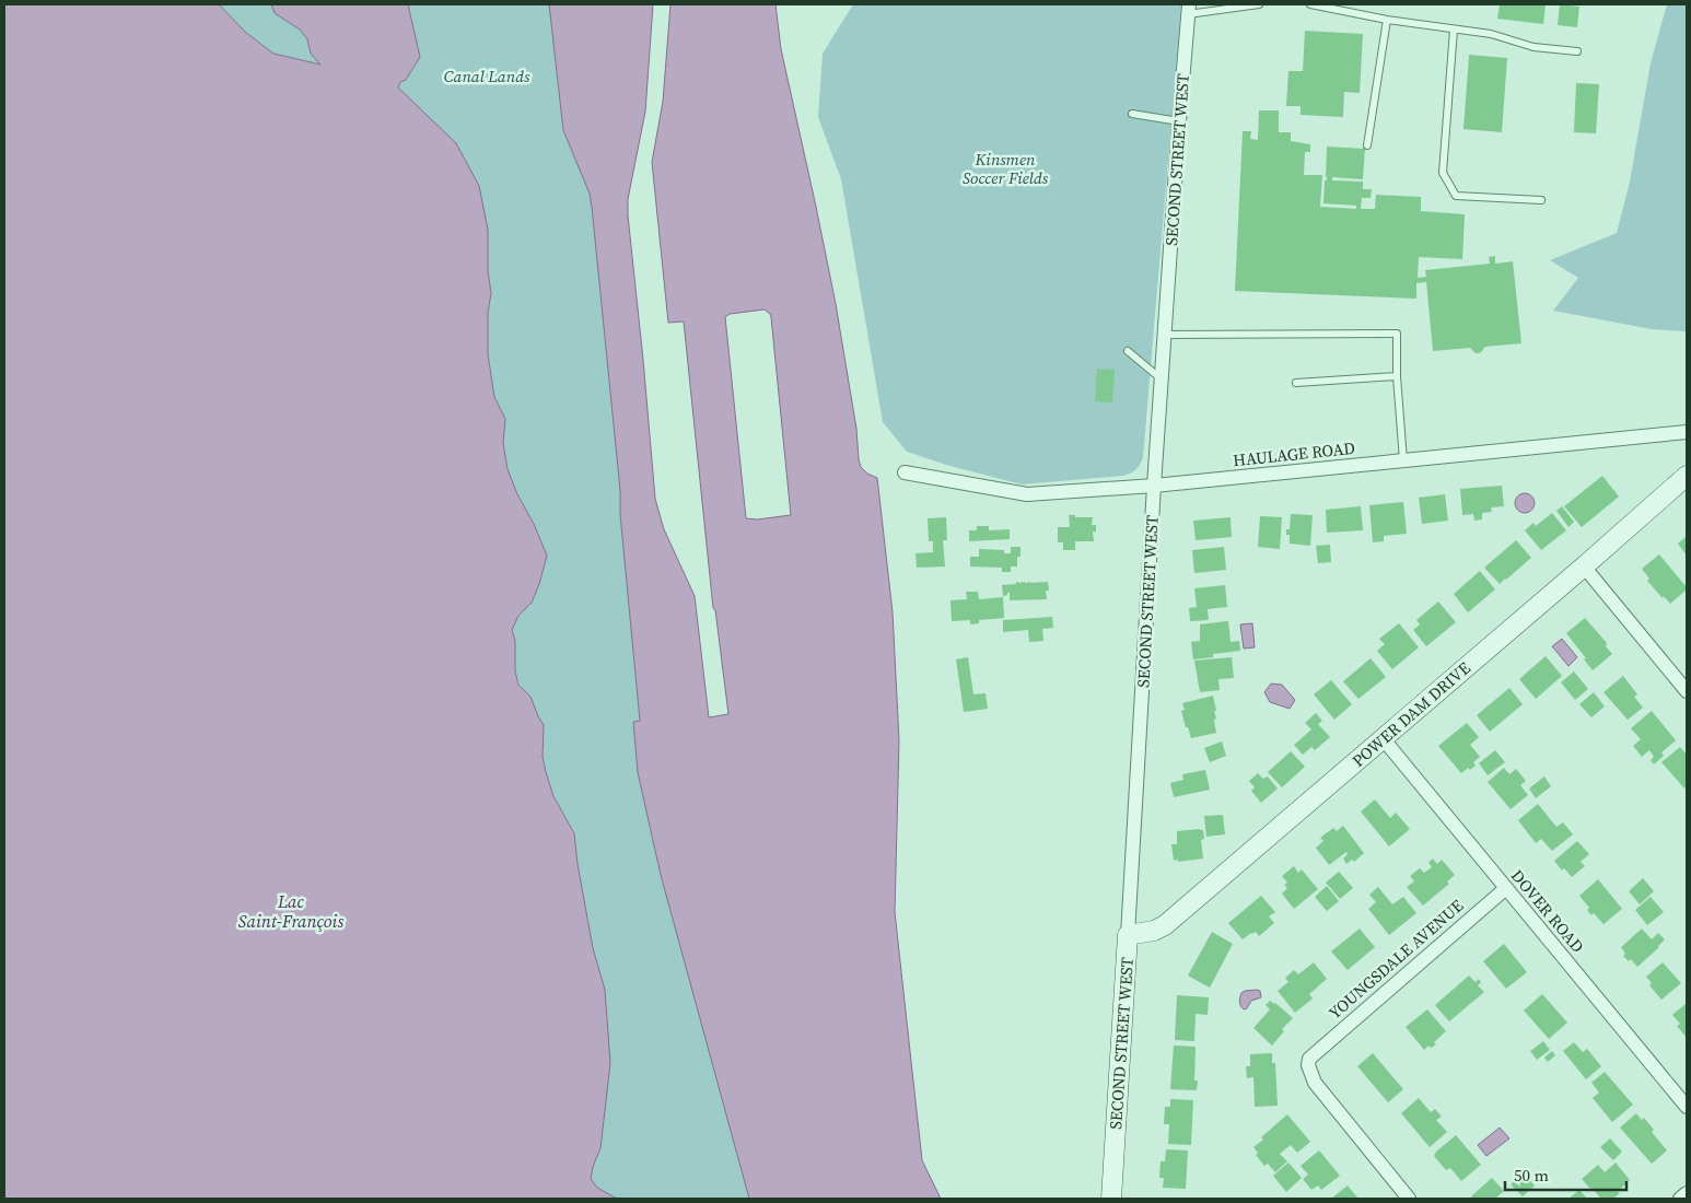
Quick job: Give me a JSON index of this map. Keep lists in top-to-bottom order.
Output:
{
  "streets": {
    "main road": ["SECOND STREET WEST", "POWER DAM DRIVE"],
    "street": ["HAULAGE ROAD", "DOVER ROAD", "YOUNGSDALE AVENUE"]
  },
  "crossings": [
    ["SECOND STREET WEST", "HAULAGE ROAD"],
    ["SECOND STREET WEST", "POWER DAM DRIVE"],
    ["POWER DAM DRIVE", "DOVER ROAD"],
    ["DOVER ROAD", "YOUNGSDALE AVENUE"]
  ],
  "water": ["Lac Saint-François"],
  "parks": ["Canal Lands", "Kinsmen Soccer Fields"],
  "scale_bar": "50 m"
}
